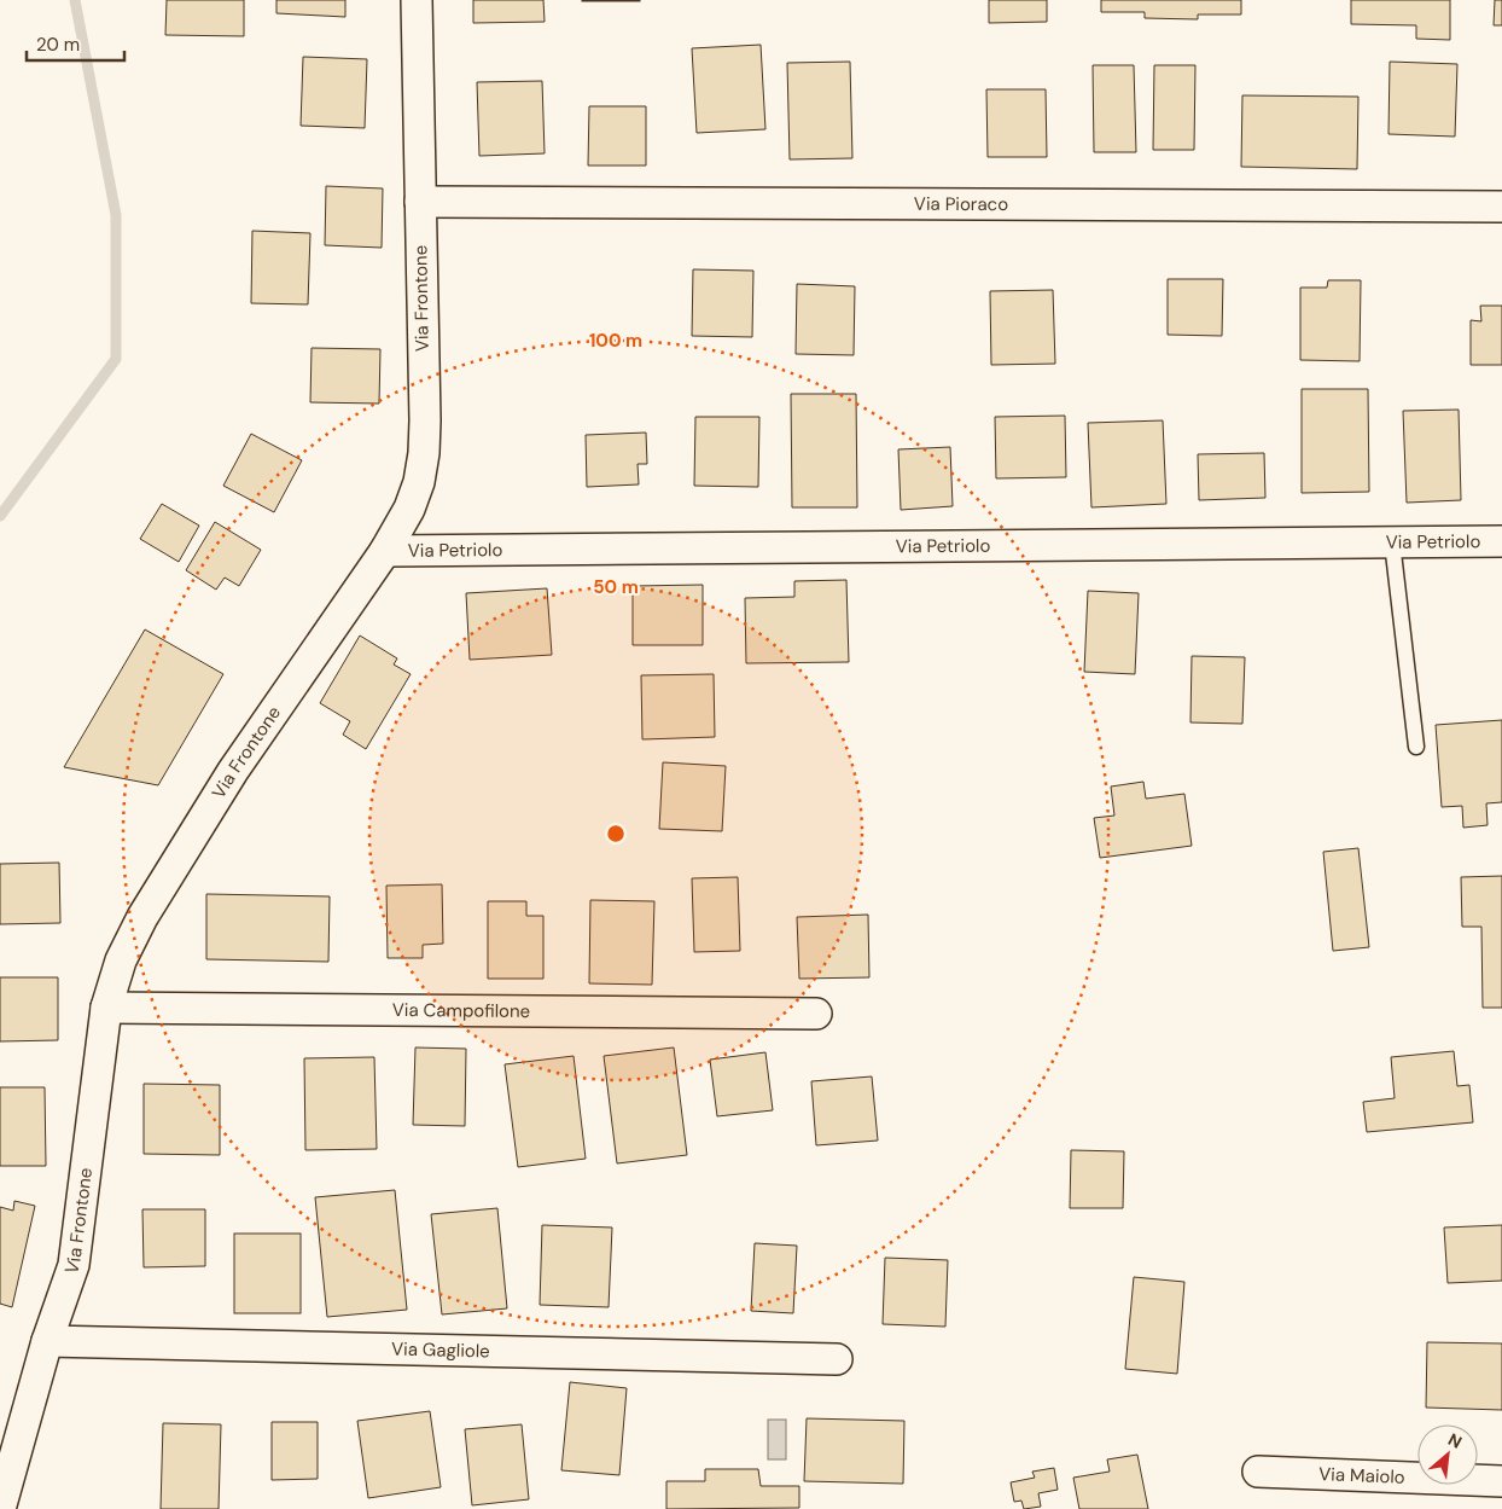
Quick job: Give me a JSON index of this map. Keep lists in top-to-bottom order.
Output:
{
  "streets": {
    "street": [
      "Via Pioraco",
      "Via Frontone",
      "Via Petriolo",
      "Via Campofilone",
      "Via Gagliole",
      "Via Maiolo"
    ]
  },
  "crossings": [
    ["Via Pioraco", "Via Frontone"],
    ["Via Frontone", "Via Petriolo"],
    ["Via Frontone", "Via Campofilone"],
    ["Via Frontone", "Via Gagliole"]
  ],
  "scale_bar": "20 m",
  "north": "top right",
  "rings": ["100 m", "50 m"]
}
